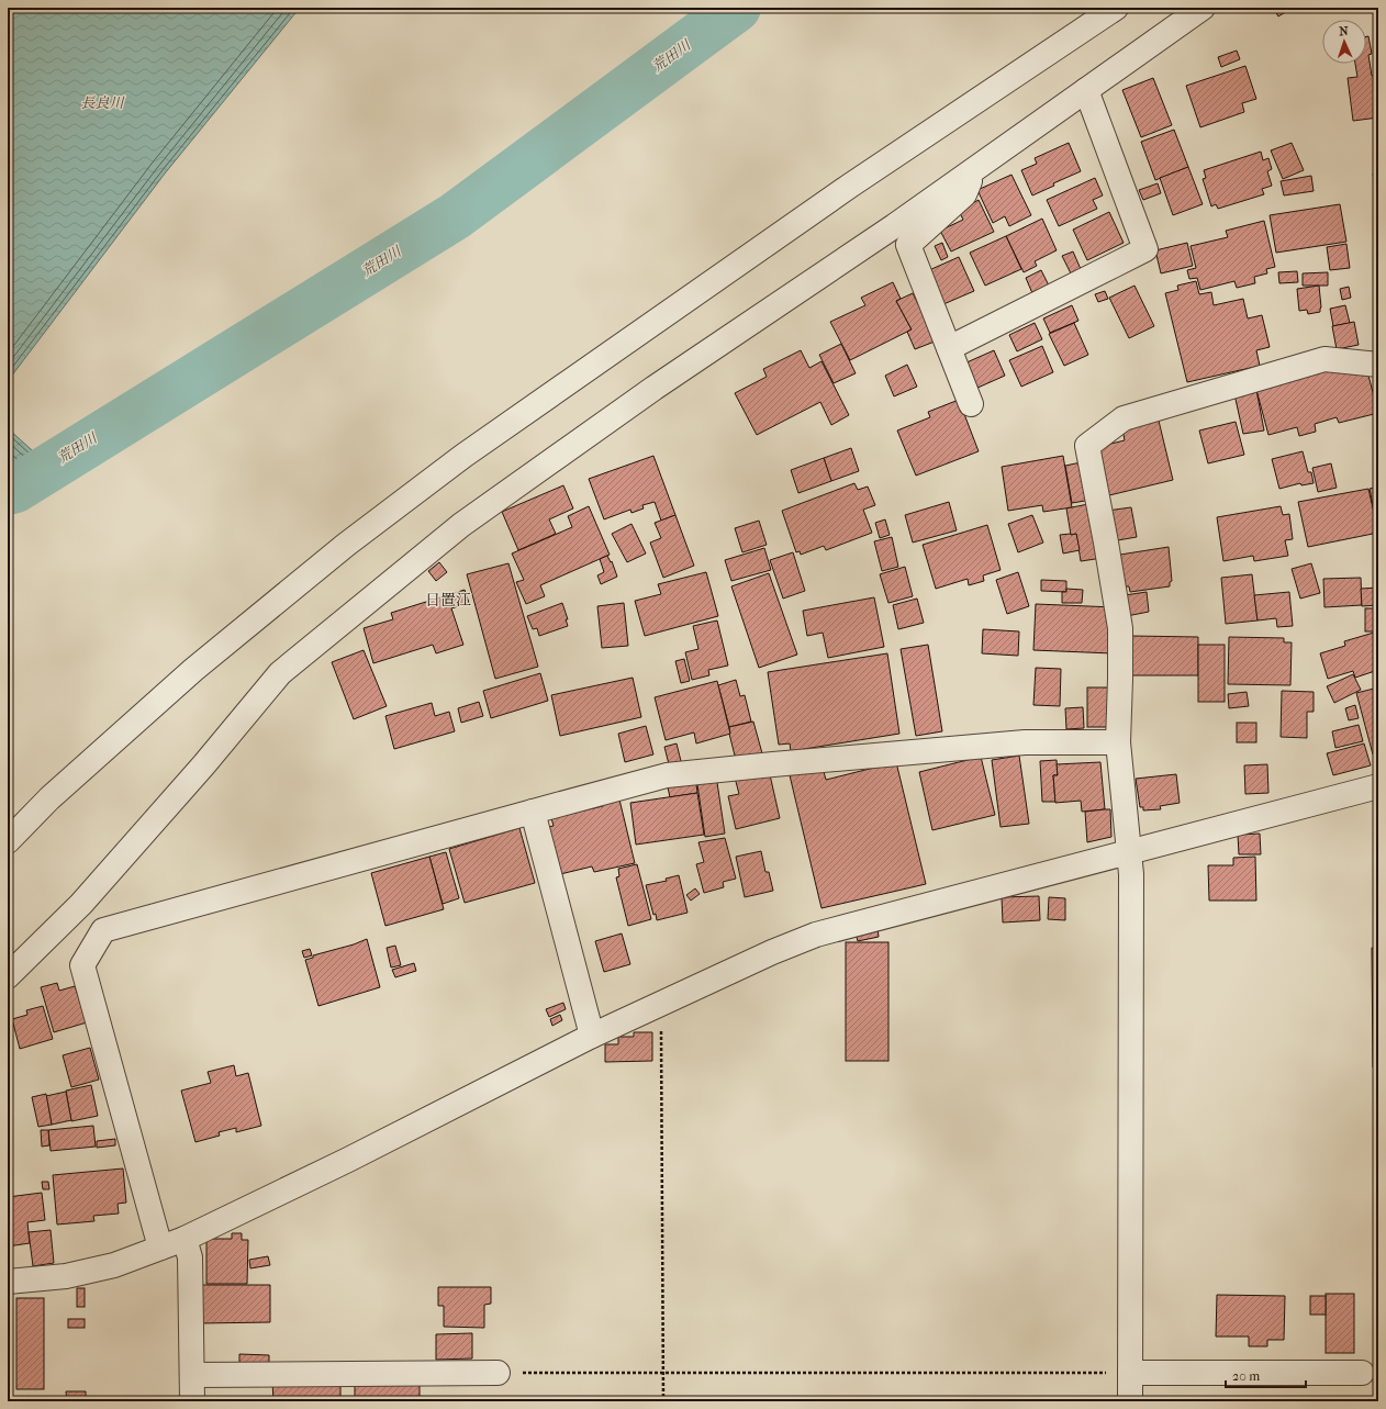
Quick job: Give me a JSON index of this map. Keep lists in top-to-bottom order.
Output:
{
  "districts": ["日置江"],
  "water": ["荒田川", "長良川"],
  "scale_bar": "20 m",
  "north": "top"
}
